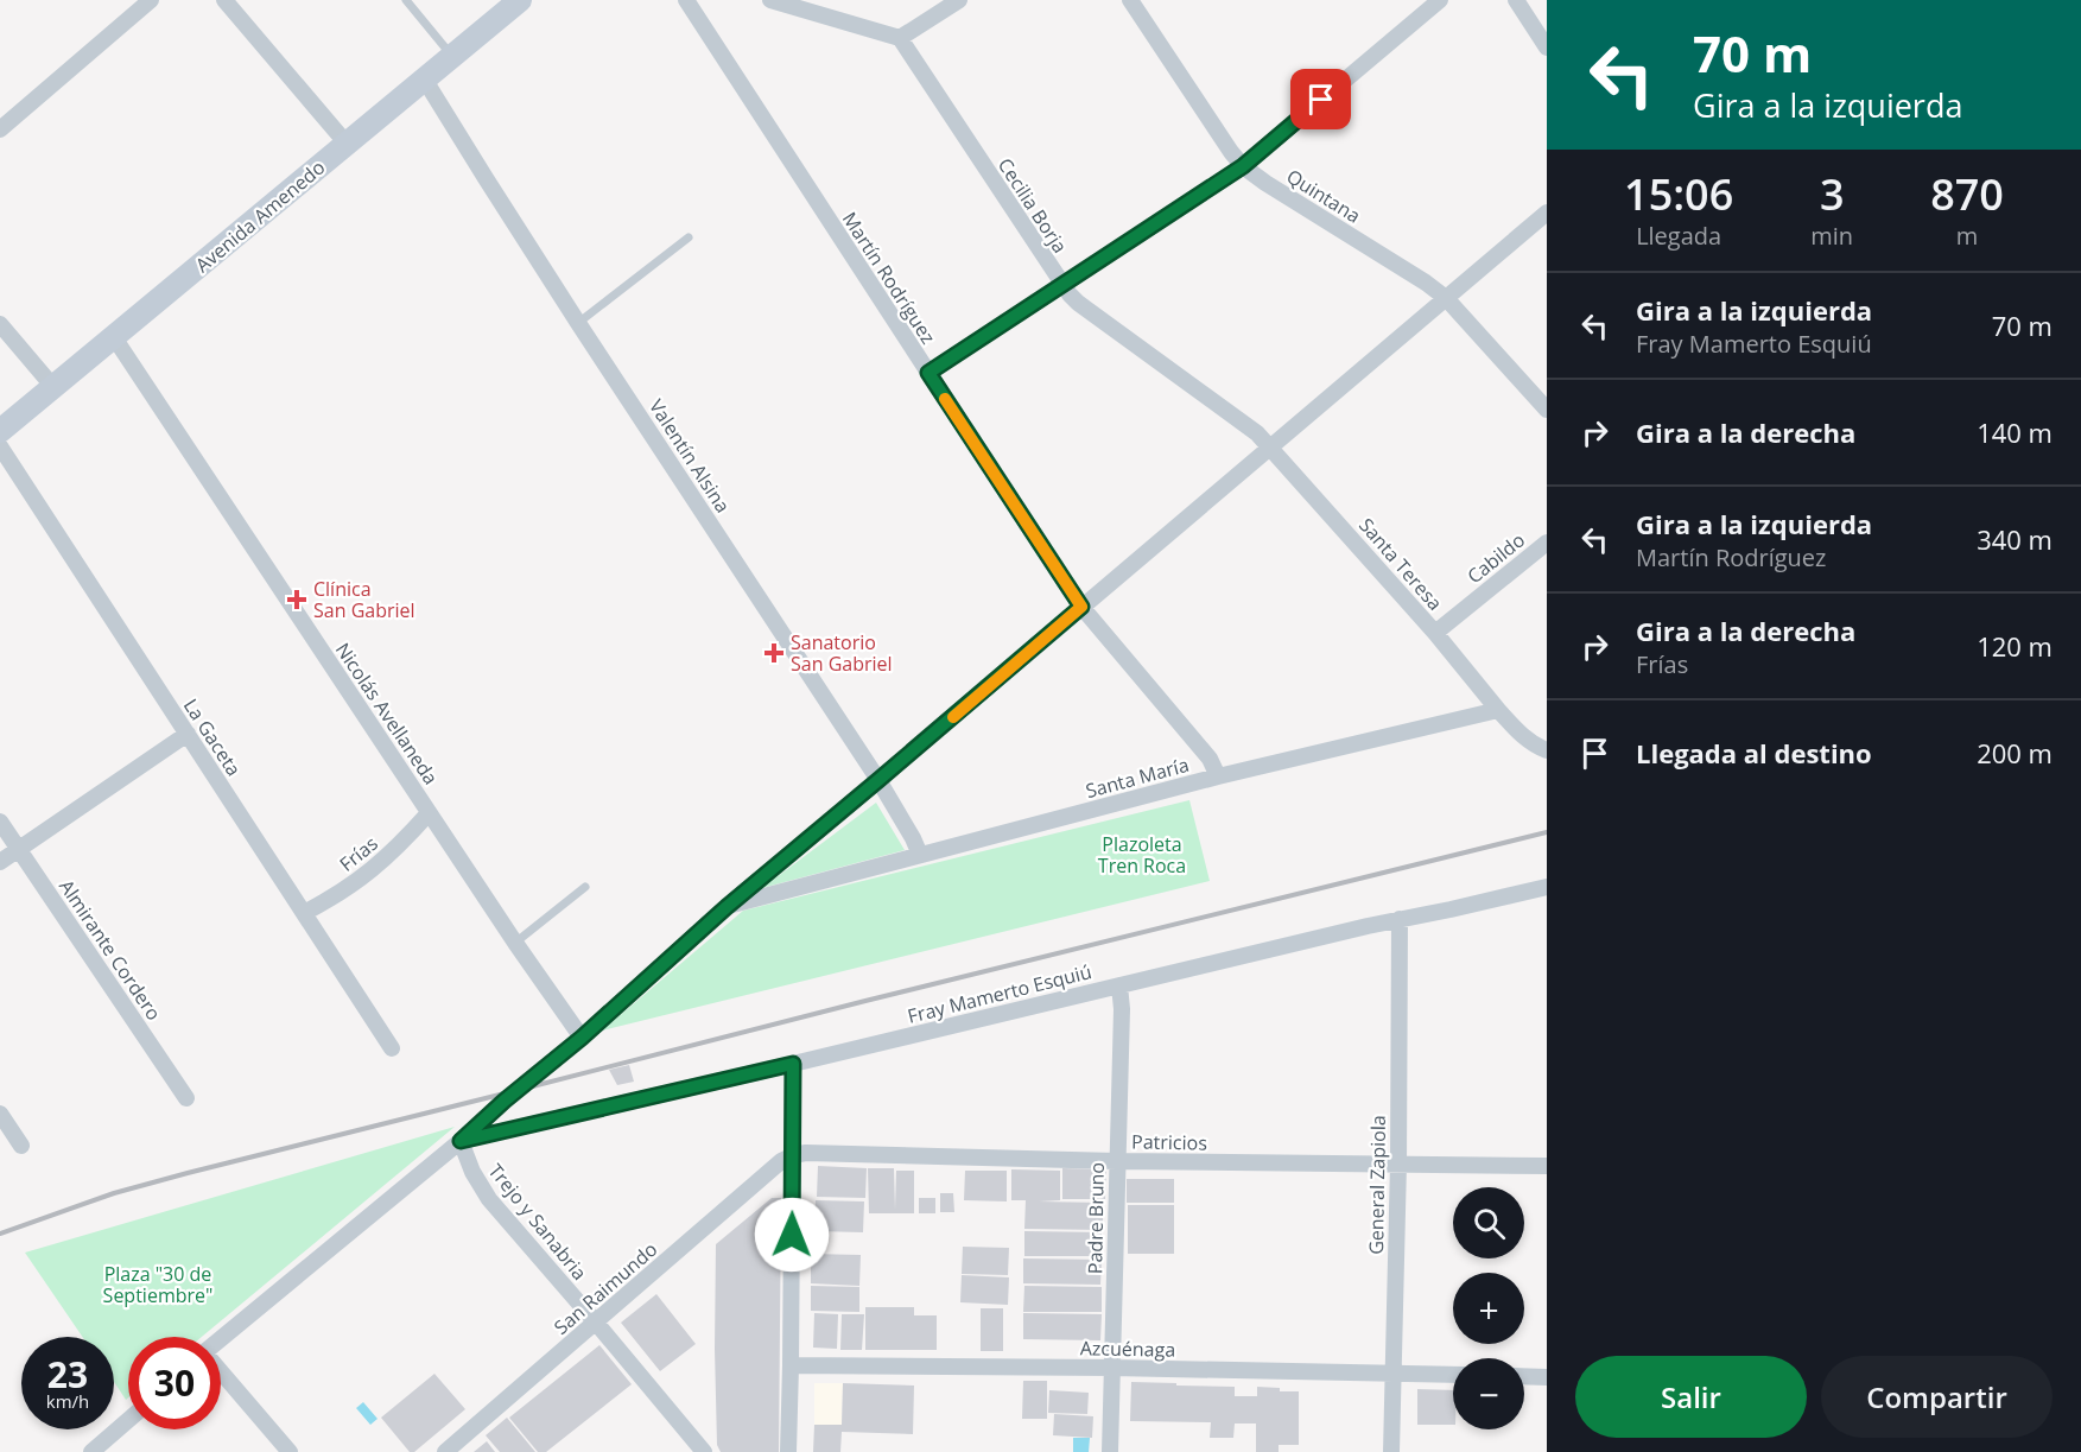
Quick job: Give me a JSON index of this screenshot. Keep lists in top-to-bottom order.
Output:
{
  "streets": {
    "street": [
      "Quintana",
      "Cecilia Borja",
      "Avenida Amenedo",
      "Martín Rodríguez",
      "Valentín Alsina",
      "Cabildo",
      "Santa Teresa",
      "Nicolás Avellaneda",
      "La Gaceta",
      "Santa María",
      "Frías",
      "Almirante Cordero",
      "Fray Mamerto Esquiú",
      "Patricios",
      "General Zapiola",
      "Padre Bruno",
      "Trejo y Sanabria",
      "San Raimundo",
      "Azcuénaga"
    ]
  },
  "crossings": [
    ["Cecilia Borja", "Santa Teresa"],
    ["Avenida Amenedo", "Valentín Alsina"],
    ["Avenida Amenedo", "Nicolás Avellaneda"],
    ["Martín Rodríguez", "Santa María"],
    ["Valentín Alsina", "Santa María"],
    ["Cabildo", "Santa Teresa"],
    ["Santa Teresa", "Santa María"],
    ["Nicolás Avellaneda", "Frías"],
    ["La Gaceta", "Frías"],
    ["Fray Mamerto Esquiú", "General Zapiola"],
    ["Fray Mamerto Esquiú", "Padre Bruno"],
    ["Fray Mamerto Esquiú", "Trejo y Sanabria"],
    ["Patricios", "General Zapiola"],
    ["Patricios", "Padre Bruno"],
    ["Patricios", "San Raimundo"],
    ["General Zapiola", "Azcuénaga"],
    ["Padre Bruno", "Azcuénaga"],
    ["Trejo y Sanabria", "San Raimundo"]
  ],
  "parks": ["Plazoleta Tren Roca", "Plaza \"30 de Septiembre\""],
  "places": {
    "health": ["Clínica San Gabriel", "Sanatorio San Gabriel"]
  },
  "page": {
    "turn": ["70 m", "Gira a la izquierda"],
    "eta": [
      "15:06",
      "Llegada",
      "3",
      "min",
      "870",
      "m"
    ],
    "list": [
      {
        "name": "Gira a la izquierda",
        "note": "Fray Mamerto Esquiú",
        "value": "70 m"
      },
      {
        "name": "Gira a la derecha",
        "value": "140 m"
      },
      {
        "name": "Gira a la izquierda",
        "note": "Martín Rodríguez",
        "value": "340 m"
      },
      {
        "name": "Gira a la derecha",
        "note": "Frías",
        "value": "120 m"
      },
      {
        "name": "Llegada al destino",
        "value": "200 m"
      }
    ],
    "map_buttons": ["+", "−"],
    "speed": "23 km/h",
    "limit": "30",
    "buttons": ["Salir", "Compartir"]
  }
}
